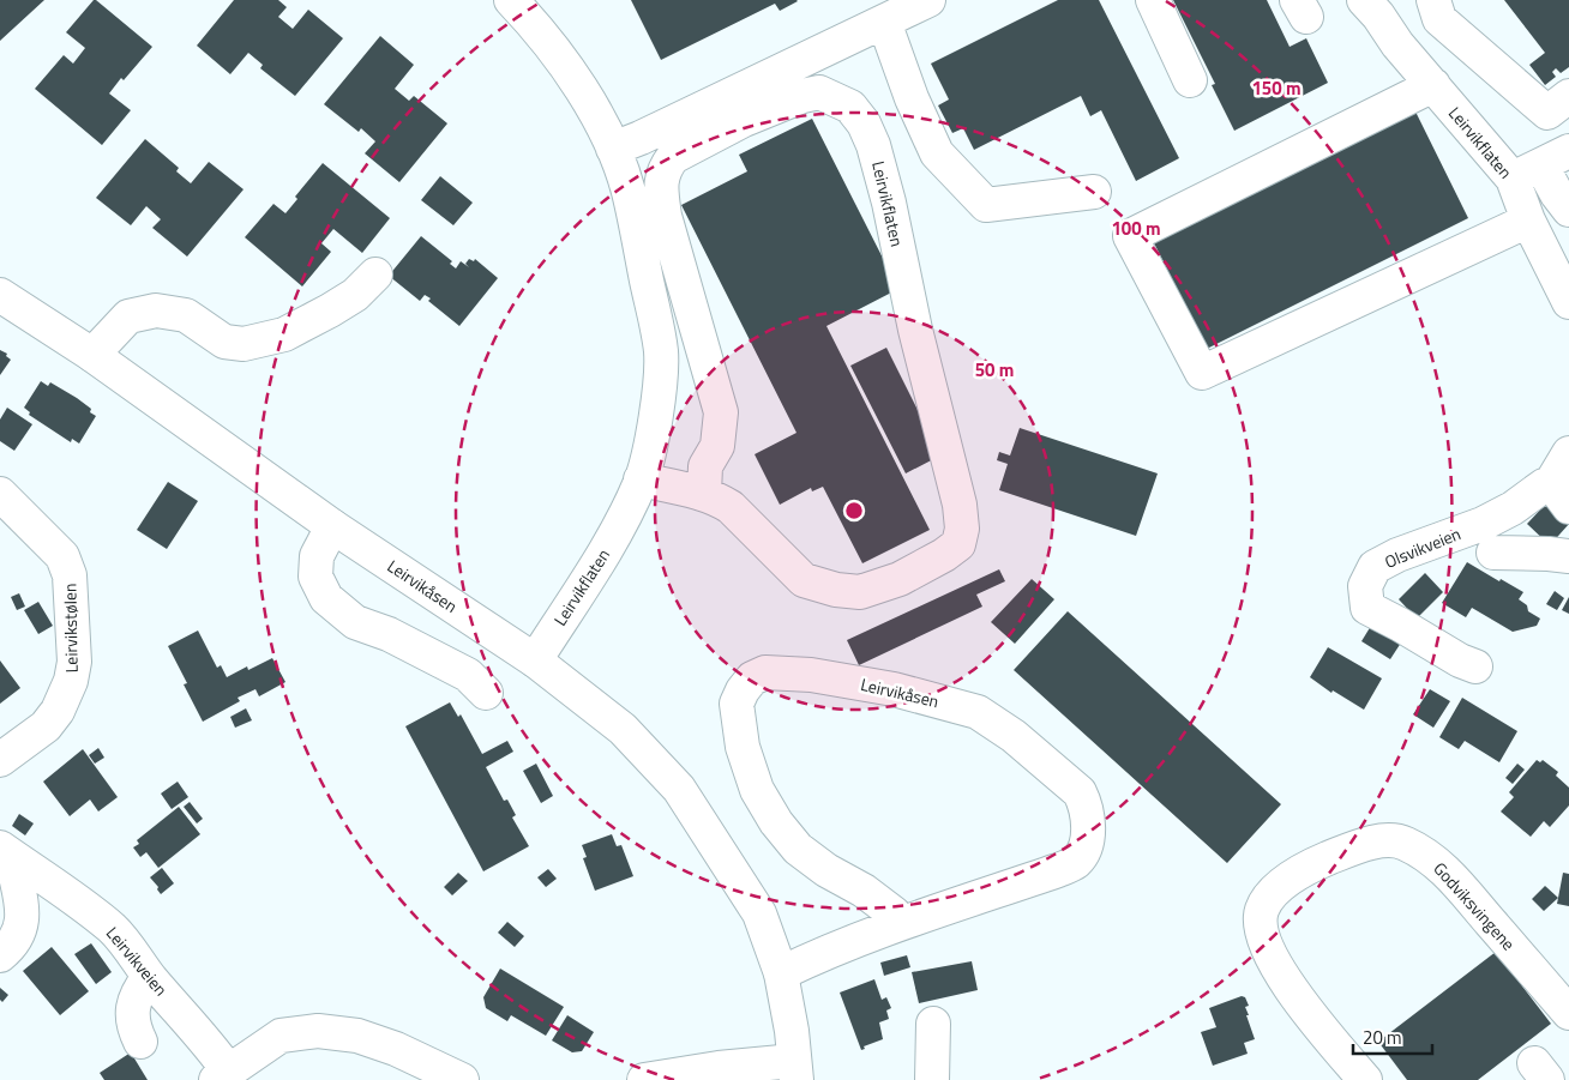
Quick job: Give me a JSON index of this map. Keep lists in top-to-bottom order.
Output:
{
  "streets": {
    "street": [
      "Leirvikflaten",
      "Olsvikveien",
      "Leirvikåsen",
      "Leirvikstølen",
      "Godviksvingene",
      "Leirvikveien"
    ]
  },
  "crossings": [
    ["Leirvikflaten", "Leirvikåsen"]
  ],
  "scale_bar": "20 m",
  "rings": ["150 m", "100 m", "50 m"]
}
